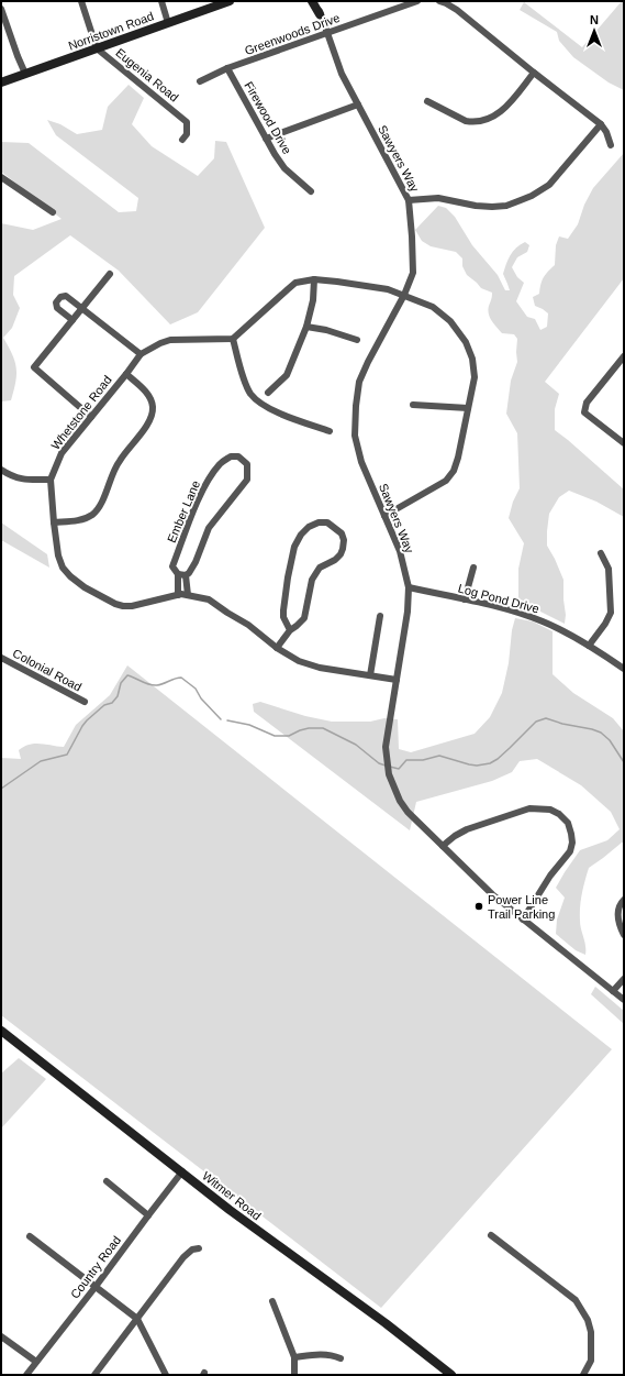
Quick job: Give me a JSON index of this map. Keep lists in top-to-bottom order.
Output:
{
  "streets": {
    "street": [
      "Norristown Road",
      "Greenwoods Drive",
      "Eugenia Road",
      "Firewood Drive",
      "Sawyers Way",
      "Whetstone Road",
      "Ember Lane",
      "Log Pond Drive",
      "Colonial Road",
      "Witmer Road",
      "Country Road"
    ]
  },
  "crossings": [
    ["Norristown Road", "Eugenia Road"],
    ["Greenwoods Drive", "Firewood Drive"],
    ["Greenwoods Drive", "Sawyers Way"],
    ["Sawyers Way", "Whetstone Road"],
    ["Sawyers Way", "Log Pond Drive"],
    ["Whetstone Road", "Ember Lane"],
    ["Witmer Road", "Country Road"]
  ],
  "places": ["Power Line Trail Parking"],
  "north": "top"
}
